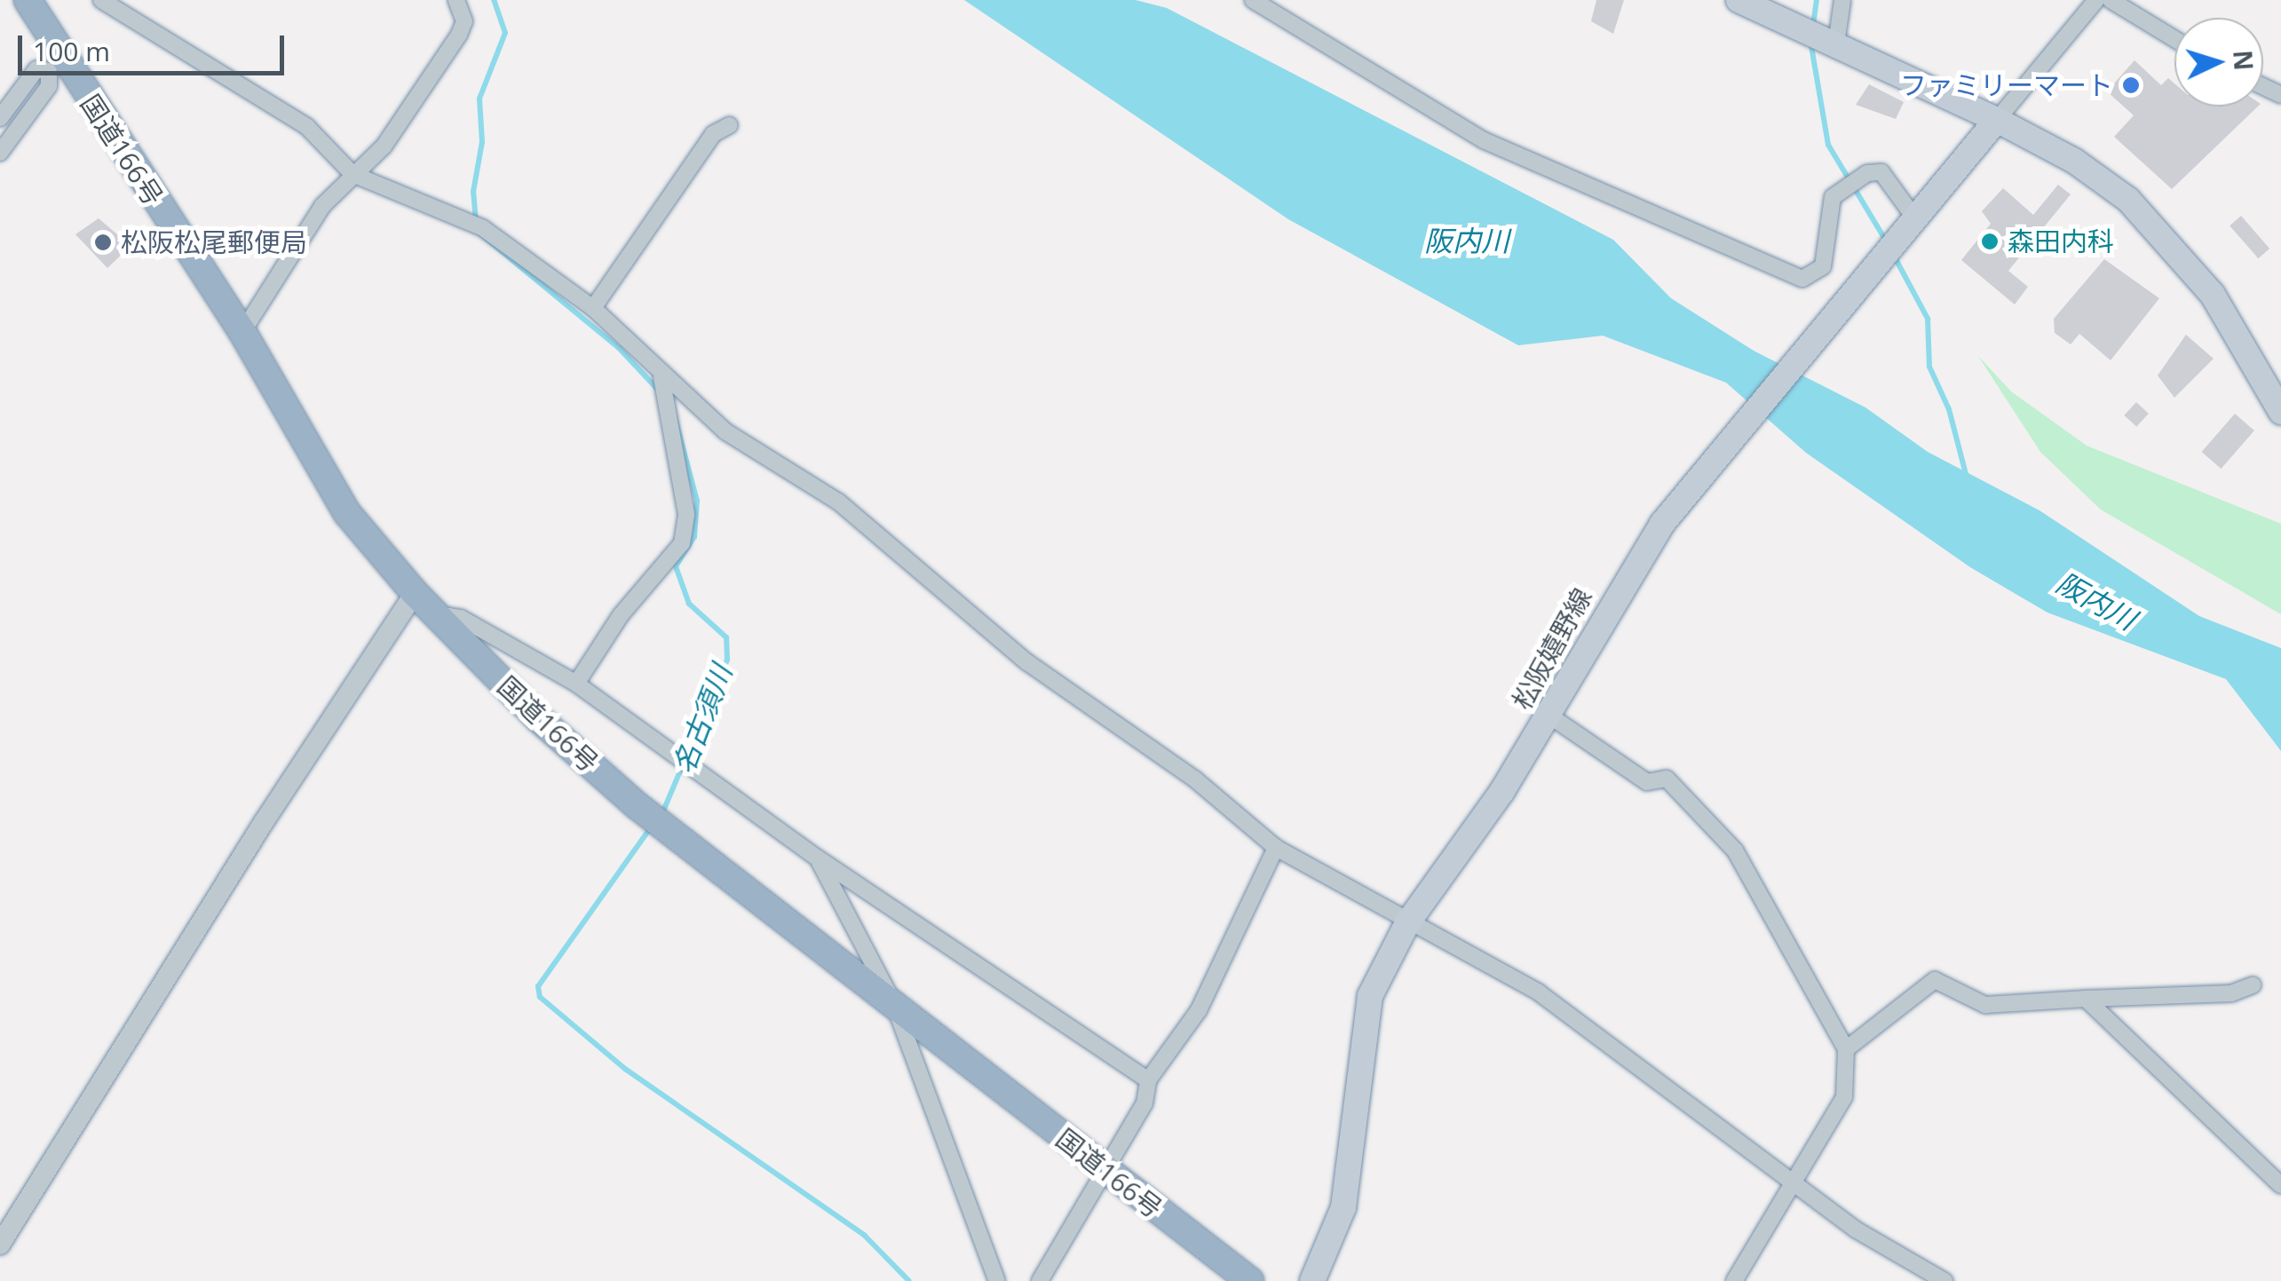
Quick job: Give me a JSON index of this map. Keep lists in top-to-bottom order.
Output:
{
  "streets": {
    "highway": ["国道166号"],
    "main road": ["松阪嬉野線"]
  },
  "water": ["阪内川", "名古須川"],
  "places": ["ファミリーマート", "森田内科", "松阪松尾郵便局"],
  "scale_bar": "100 m",
  "north": "right"
}
